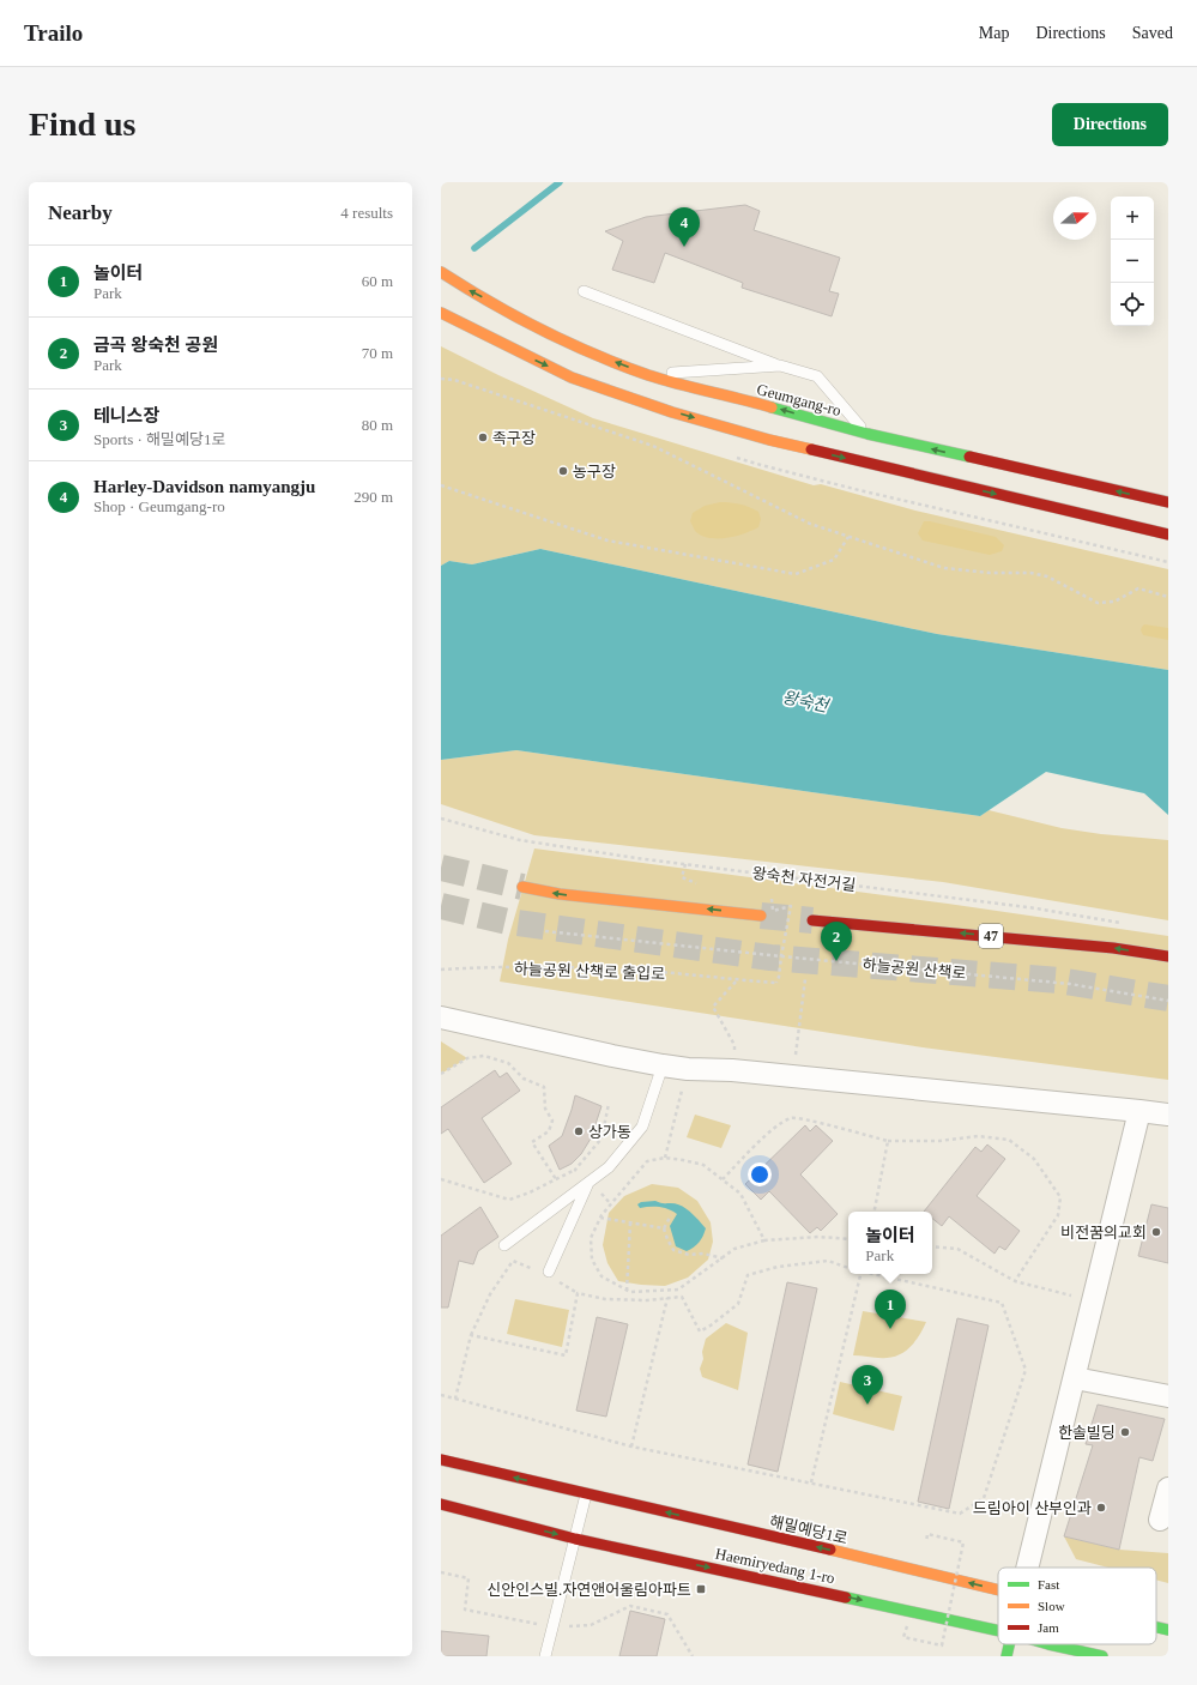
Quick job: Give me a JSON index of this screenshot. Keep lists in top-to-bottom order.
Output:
{
  "streets": {
    "main road": [
      "Geumgang-ro",
      "47",
      "해밀예당1로",
      "Haemiryedang 1-ro"
    ],
    "path": ["왕숙천 자전거길", "하늘공원 산책로", "하늘공원 산책로 출입로"]
  },
  "crossings": [
    ["하늘공원 산책로", "하늘공원 산책로 출입로"]
  ],
  "one_way": ["해밀예당1로", "Haemiryedang 1-ro"],
  "water": ["왕숙천"],
  "places": {
    "other": [
      "족구장",
      "농구장",
      "상가동",
      "비전꿈의교회",
      "한솔빌딩",
      "드림아이 산부인과"
    ],
    "transit": ["신안인스빌.자연앤어울림아파트"]
  },
  "legend": ["Fast", "Slow", "Jam"],
  "north": "right",
  "page": {
    "header": "Trailo",
    "nav": ["Map", "Directions", "Saved"],
    "buttons": "Directions",
    "title": "Find us",
    "heading": ["Nearby", "4 results"],
    "map_buttons": ["+", "−"],
    "pins": [
      "4",
      "2",
      "1",
      "3"
    ],
    "list": [
      {
        "mark": "1",
        "name": "놀이터",
        "note": "Park",
        "value": "60 m"
      },
      {
        "mark": "2",
        "name": "금곡 왕숙천 공원",
        "note": "Park",
        "value": "70 m"
      },
      {
        "mark": "3",
        "name": "테니스장",
        "note": "Sports · 해밀예당1로",
        "value": "80 m"
      },
      {
        "mark": "4",
        "name": "Harley-Davidson namyangju",
        "note": "Shop · Geumgang-ro",
        "value": "290 m"
      }
    ],
    "popup": ["놀이터", "Park"]
  }
}
